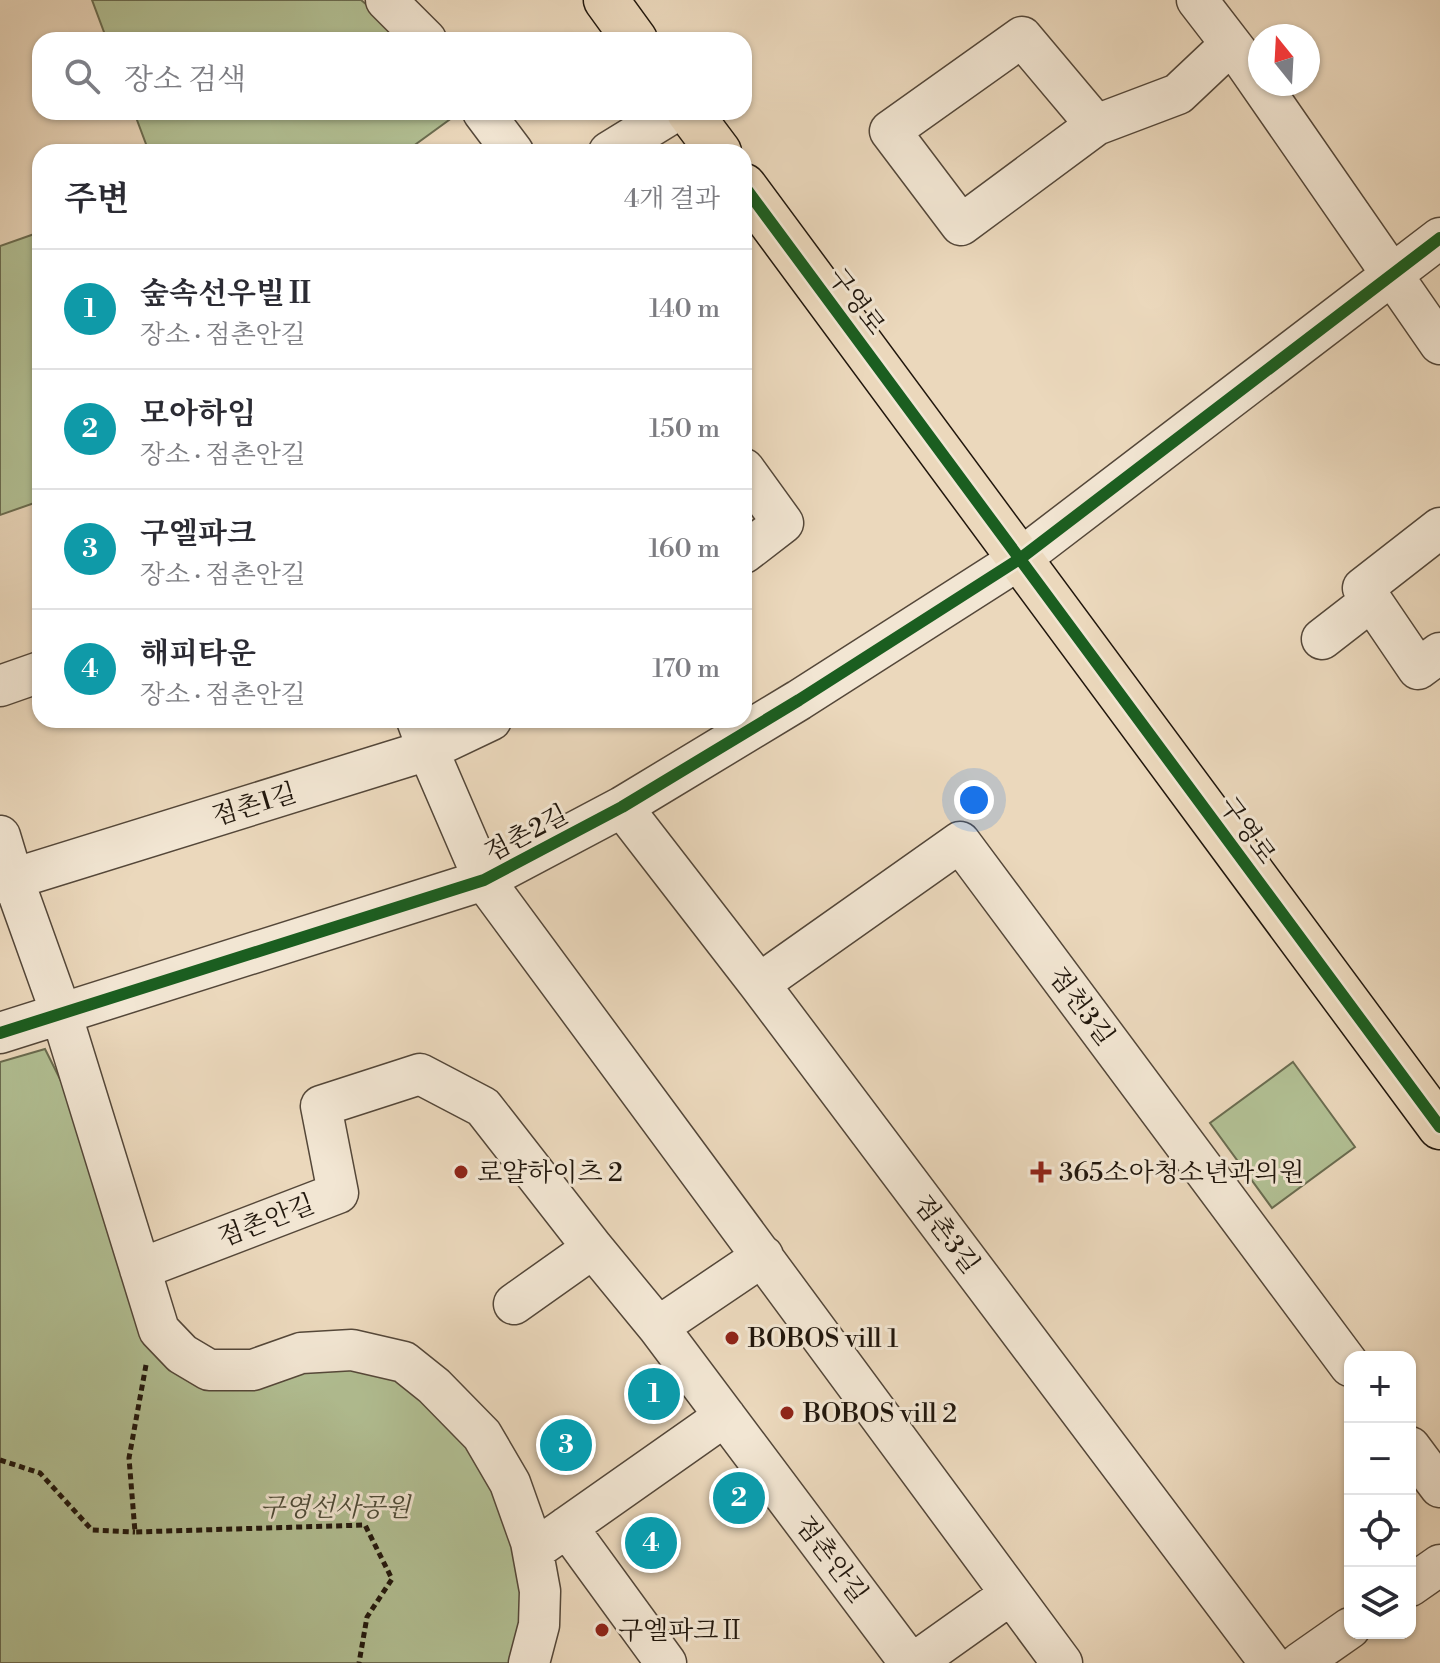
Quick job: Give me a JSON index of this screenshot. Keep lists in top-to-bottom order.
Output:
{
  "streets": {
    "main road": ["구영로"],
    "street": [
      "점촌1길",
      "점촌2길",
      "점천3길",
      "점촌안길",
      "점촌3길"
    ]
  },
  "crossings": [
    ["구영로", "점촌2길"],
    ["점촌2길", "점촌3길"],
    ["점천3길", "점촌3길"]
  ],
  "parks": ["구영선사공원"],
  "places": {
    "other": [
      "로얄하이츠 2",
      "BOBOS vill 1",
      "BOBOS vill 2",
      "구엘파크Ⅱ"
    ],
    "health": ["365소아청소년과의원"]
  },
  "north": "top",
  "page": {
    "search": "장소 검색",
    "heading": ["주변", "4개 결과"],
    "list": [
      {
        "mark": "1",
        "name": "숲속선우빌Ⅱ",
        "note": "장소 · 점촌안길",
        "value": "140 m"
      },
      {
        "mark": "2",
        "name": "모아하임",
        "note": "장소 · 점촌안길",
        "value": "150 m"
      },
      {
        "mark": "3",
        "name": "구엘파크",
        "note": "장소 · 점촌안길",
        "value": "160 m"
      },
      {
        "mark": "4",
        "name": "해피타운",
        "note": "장소 · 점촌안길",
        "value": "170 m"
      }
    ],
    "map_buttons": ["+", "−"],
    "pins": [
      "1",
      "3",
      "2",
      "4"
    ]
  }
}
